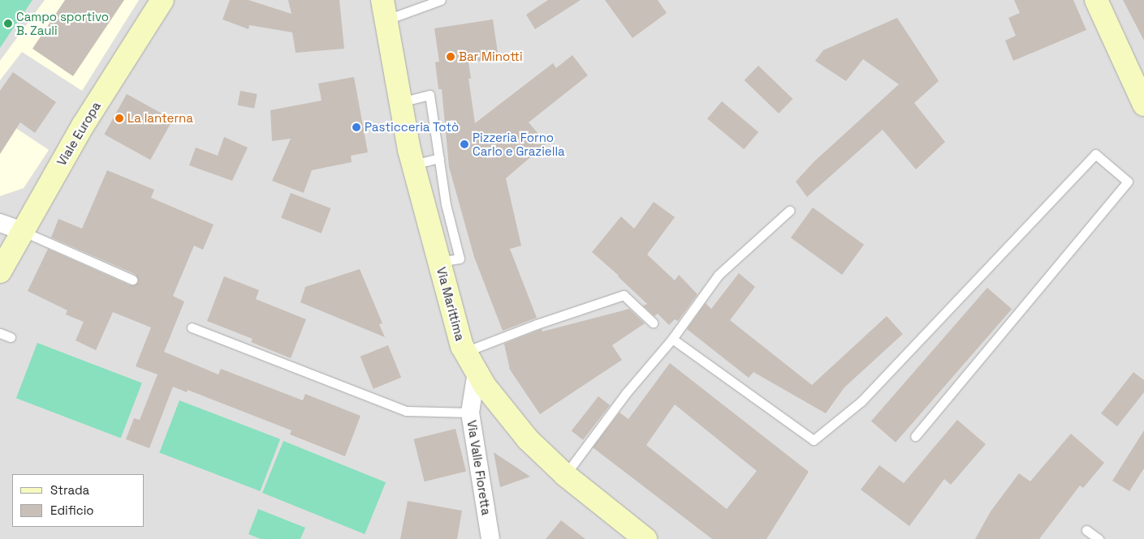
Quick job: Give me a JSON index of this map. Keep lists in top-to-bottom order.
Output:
{
  "streets": {
    "main road": ["Viale Europa", "Via Marittima"],
    "street": ["Via Valle Fioretta"]
  },
  "crossings": [
    ["Via Marittima", "Via Valle Fioretta"]
  ],
  "places": [
    "Campo sportivo B. Zauli",
    "Bar Minotti",
    "La lanterna",
    "Pasticceria Totò",
    "Pizzeria Forno Carlo e Graziella"
  ],
  "legend": ["Strada", "Edificio"]
}
